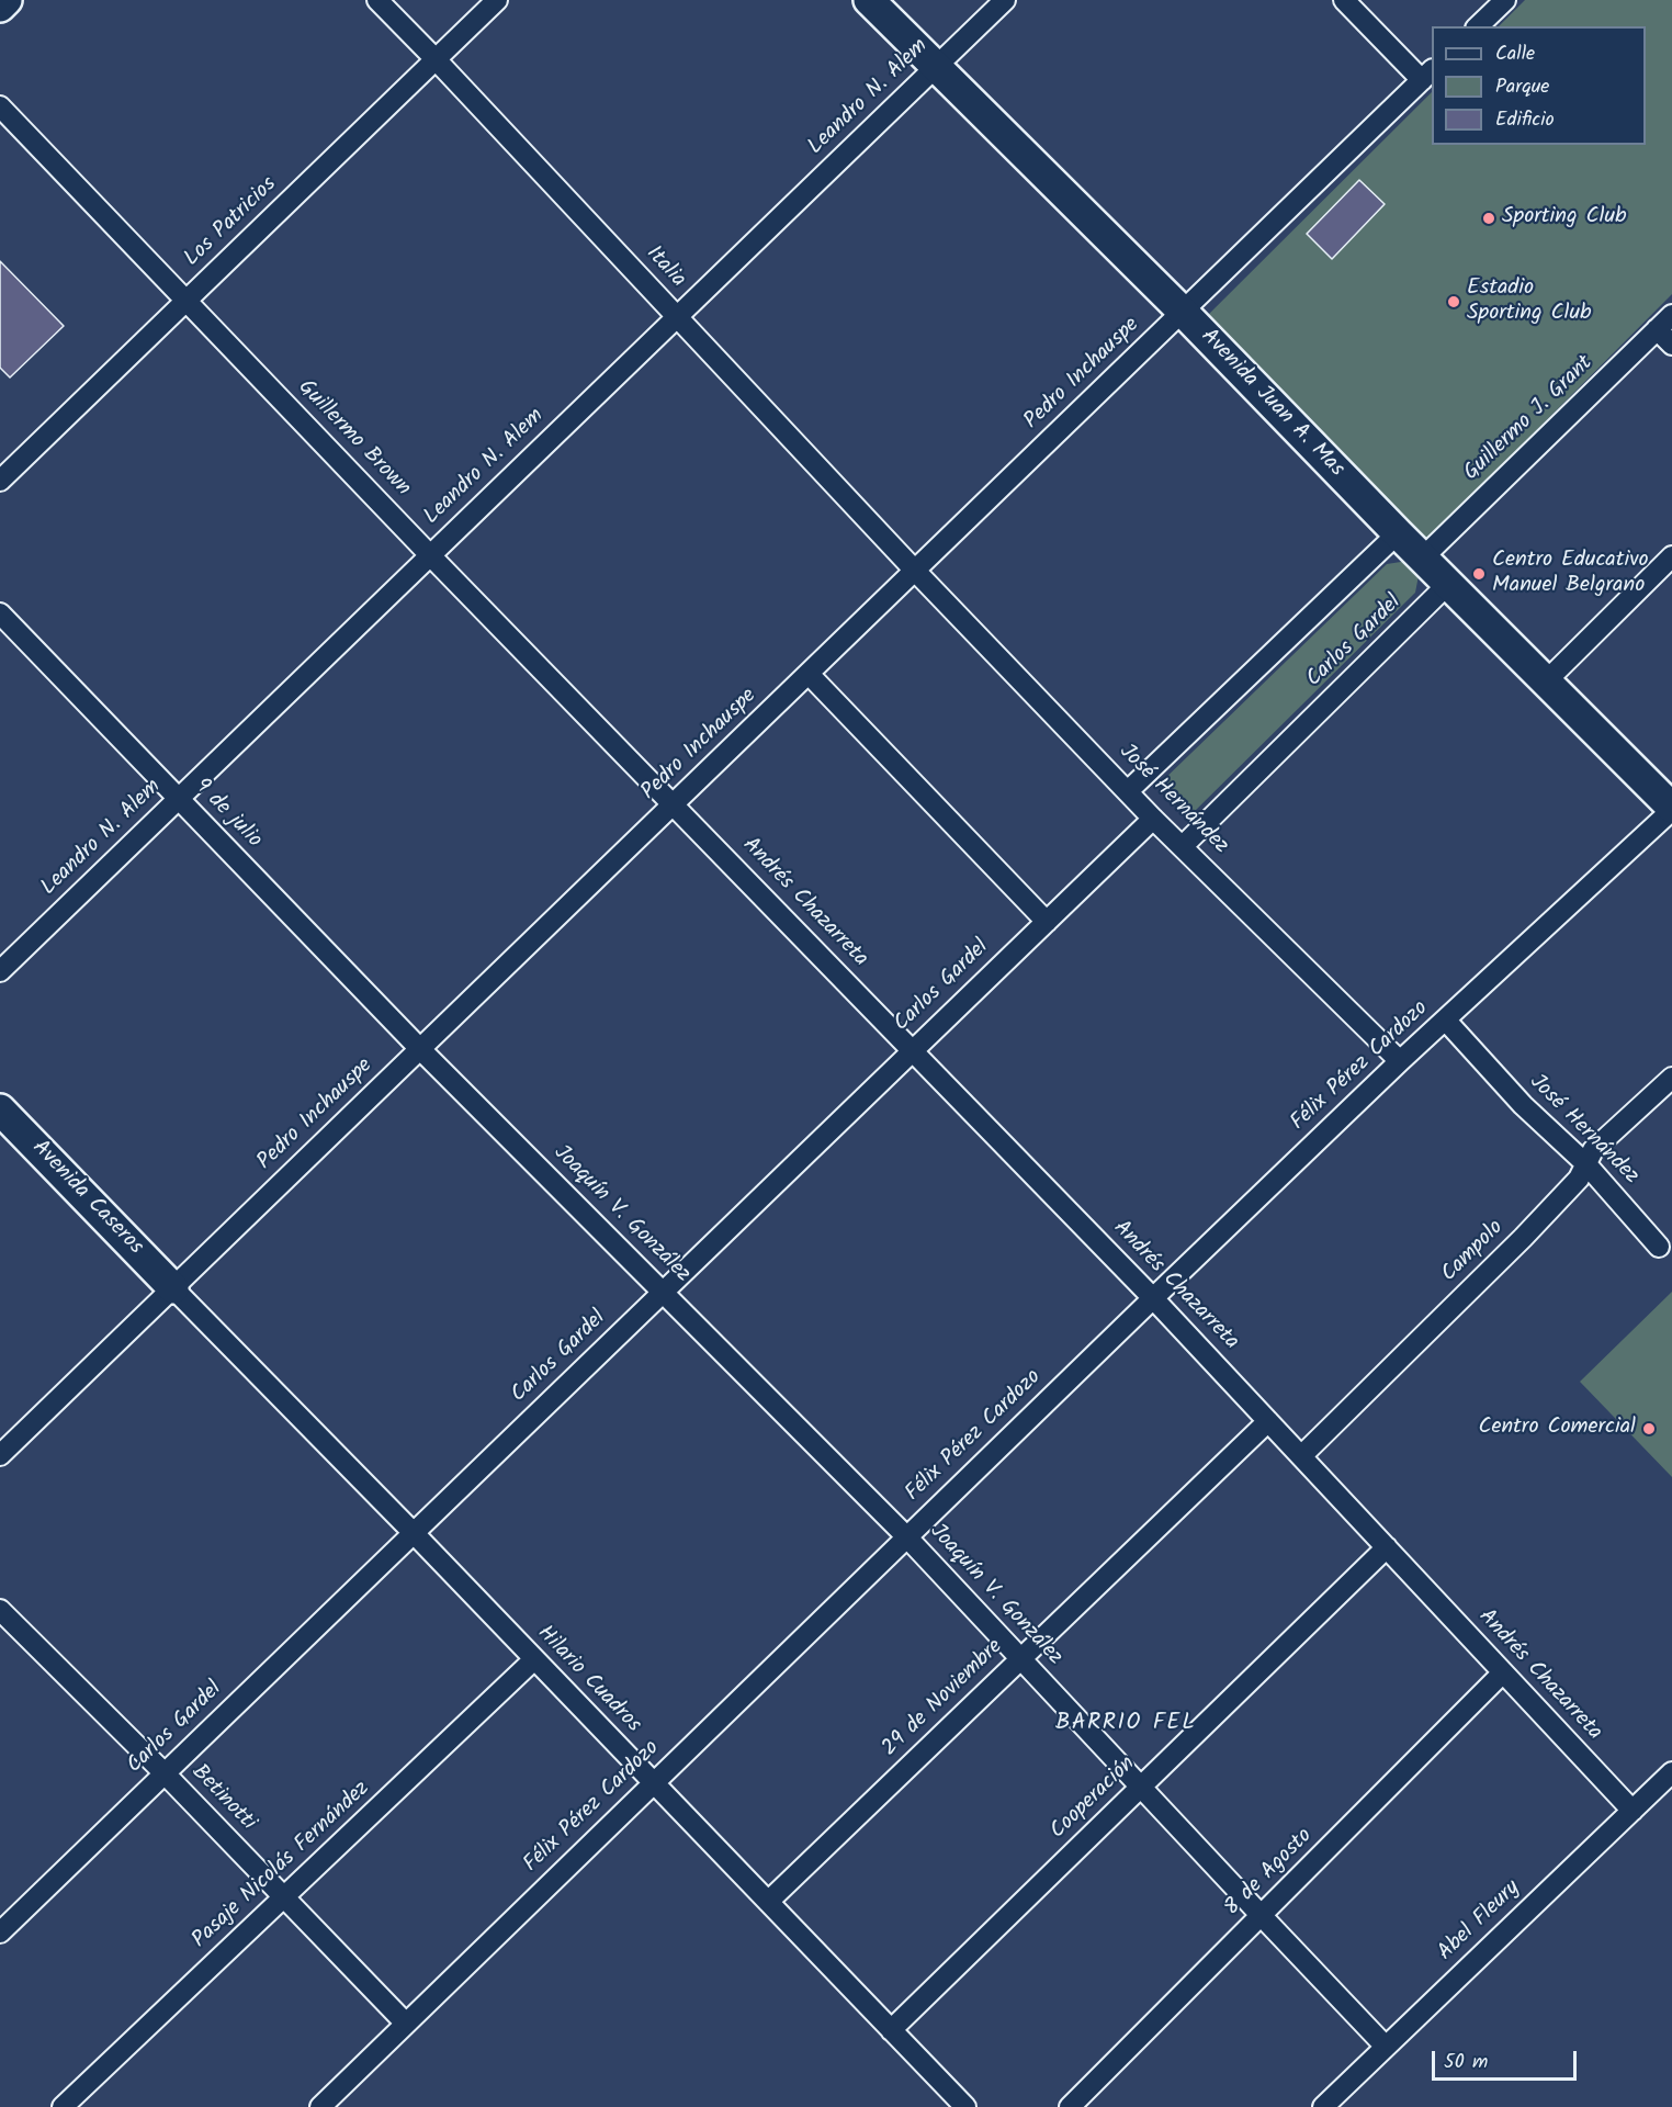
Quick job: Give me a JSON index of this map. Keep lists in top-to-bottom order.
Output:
{
  "streets": {
    "main road": ["Avenida Juan A. Mas", "Avenida Caseros"],
    "street": [
      "Leandro N. Alem",
      "Los Patricios",
      "Italia",
      "Pedro Inchauspe",
      "Guillermo J. Grant",
      "Guillermo Brown",
      "Carlos Gardel",
      "José Hernández",
      "9 de julio",
      "Andrés Chazarreta",
      "Félix Pérez Cardozo",
      "Joaquín V. González",
      "Campolo",
      "Hilario Cuadros",
      "29 de Noviembre",
      "Betinotti",
      "Cooperación",
      "Pasaje Nicolás Fernández",
      "8 de Agosto",
      "Abel Fleury"
    ]
  },
  "crossings": [
    ["Leandro N. Alem", "Italia"],
    ["Leandro N. Alem", "Avenida Juan A. Mas"],
    ["Leandro N. Alem", "Guillermo Brown"],
    ["Leandro N. Alem", "9 de julio"],
    ["Los Patricios", "Italia"],
    ["Los Patricios", "Guillermo Brown"],
    ["Italia", "Pedro Inchauspe"],
    ["Italia", "José Hernández"],
    ["Pedro Inchauspe", "Avenida Juan A. Mas"],
    ["Pedro Inchauspe", "Guillermo Brown"],
    ["Pedro Inchauspe", "José Hernández"],
    ["Pedro Inchauspe", "9 de julio"],
    ["Pedro Inchauspe", "Andrés Chazarreta"],
    ["Pedro Inchauspe", "Avenida Caseros"],
    ["Pedro Inchauspe", "Joaquín V. González"],
    ["Pedro Inchauspe", "Hilario Cuadros"],
    ["Avenida Juan A. Mas", "Guillermo J. Grant"],
    ["Avenida Juan A. Mas", "Carlos Gardel"],
    ["Avenida Juan A. Mas", "Félix Pérez Cardozo"],
    ["Guillermo Brown", "Andrés Chazarreta"],
    ["Carlos Gardel", "José Hernández"],
    ["Carlos Gardel", "Andrés Chazarreta"],
    ["Carlos Gardel", "Joaquín V. González"],
    ["Carlos Gardel", "Hilario Cuadros"],
    ["Carlos Gardel", "Betinotti"],
    ["José Hernández", "Félix Pérez Cardozo"],
    ["José Hernández", "Campolo"],
    ["9 de julio", "Joaquín V. González"],
    ["Andrés Chazarreta", "Félix Pérez Cardozo"],
    ["Andrés Chazarreta", "Campolo"],
    ["Andrés Chazarreta", "29 de Noviembre"],
    ["Andrés Chazarreta", "Cooperación"],
    ["Andrés Chazarreta", "8 de Agosto"],
    ["Andrés Chazarreta", "Abel Fleury"],
    ["Félix Pérez Cardozo", "Joaquín V. González"],
    ["Félix Pérez Cardozo", "Hilario Cuadros"],
    ["Félix Pérez Cardozo", "Betinotti"],
    ["Avenida Caseros", "Hilario Cuadros"],
    ["Joaquín V. González", "29 de Noviembre"],
    ["Joaquín V. González", "Cooperación"],
    ["Joaquín V. González", "8 de Agosto"],
    ["Joaquín V. González", "Abel Fleury"],
    ["Hilario Cuadros", "29 de Noviembre"],
    ["Hilario Cuadros", "Cooperación"],
    ["Hilario Cuadros", "Pasaje Nicolás Fernández"],
    ["Betinotti", "Pasaje Nicolás Fernández"]
  ],
  "districts": ["BARRIO FEL"],
  "places": [
    "Sporting Club",
    "Estadio Sporting Club",
    "Centro Educativo Manuel Belgrano",
    "Centro Comercial"
  ],
  "legend": ["Calle", "Parque", "Edificio"],
  "scale_bar": "50 m"
}
